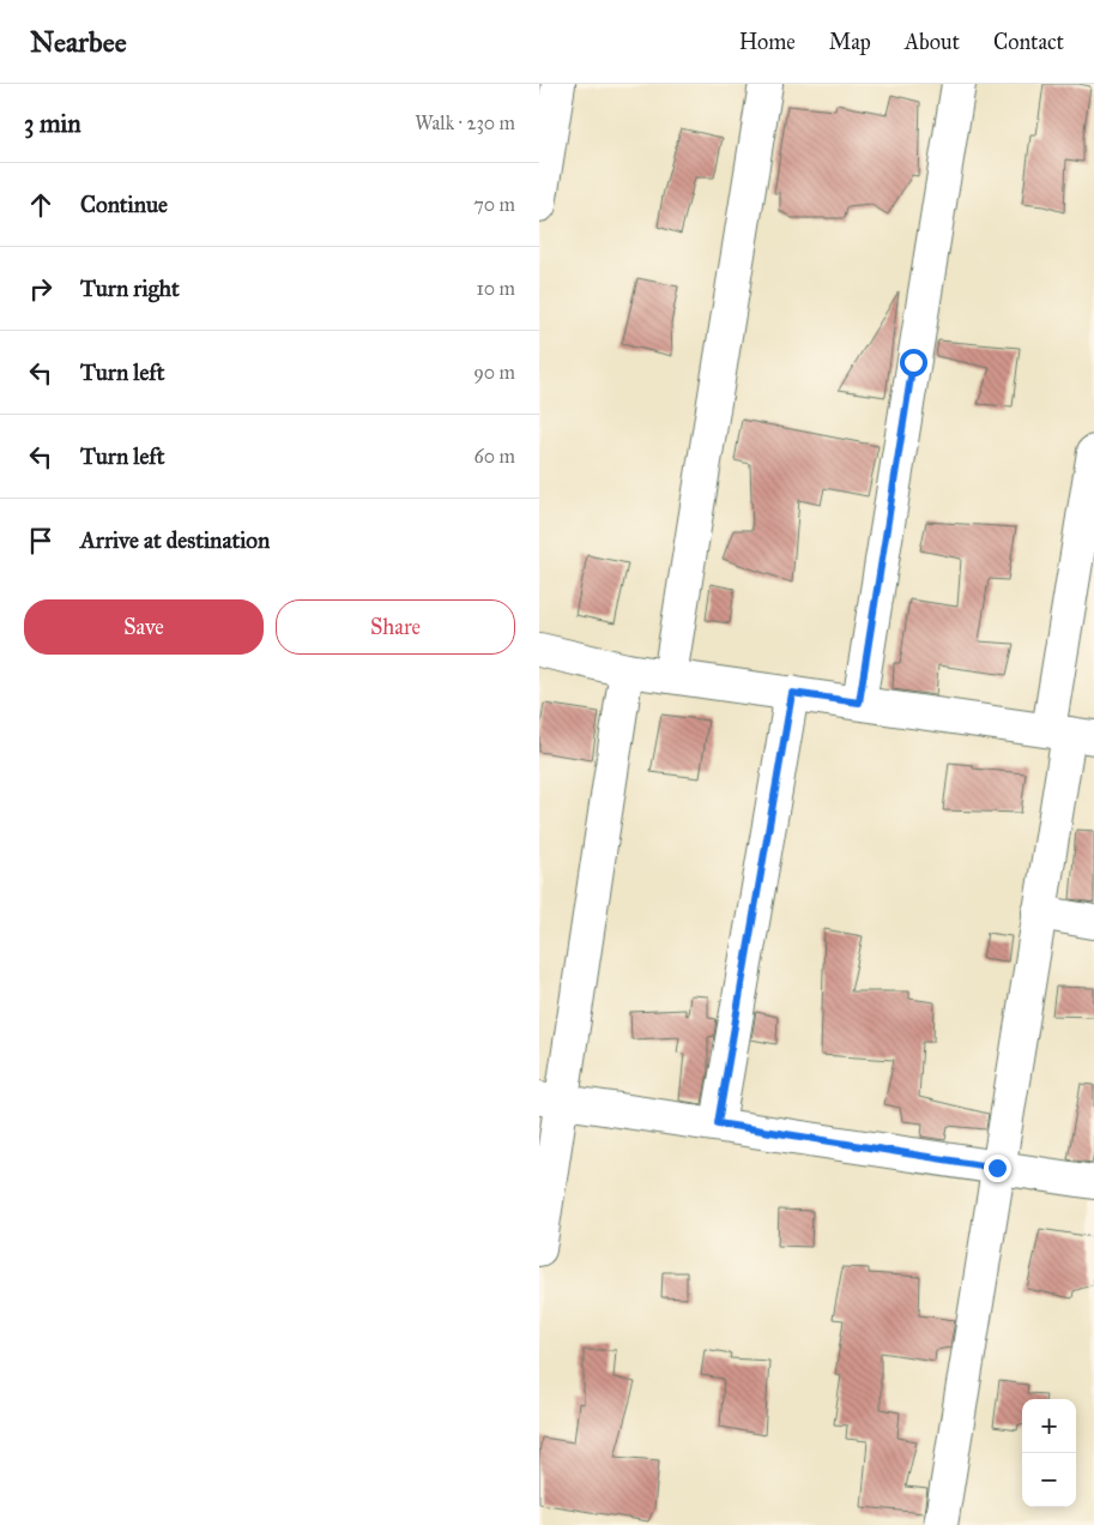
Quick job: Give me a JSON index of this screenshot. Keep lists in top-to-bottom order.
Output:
{
  "page": {
    "header": "Nearbee",
    "nav": [
      "Home",
      "Map",
      "About",
      "Contact"
    ],
    "heading": ["3 min", "Walk · 230 m"],
    "list": [
      ["Continue", "70 m"],
      ["Turn right", "10 m"],
      ["Turn left", "90 m"],
      ["Turn left", "60 m"],
      "Arrive at destination"
    ],
    "buttons": ["Save", "Share"],
    "map_buttons": ["+", "−"]
  }
}
